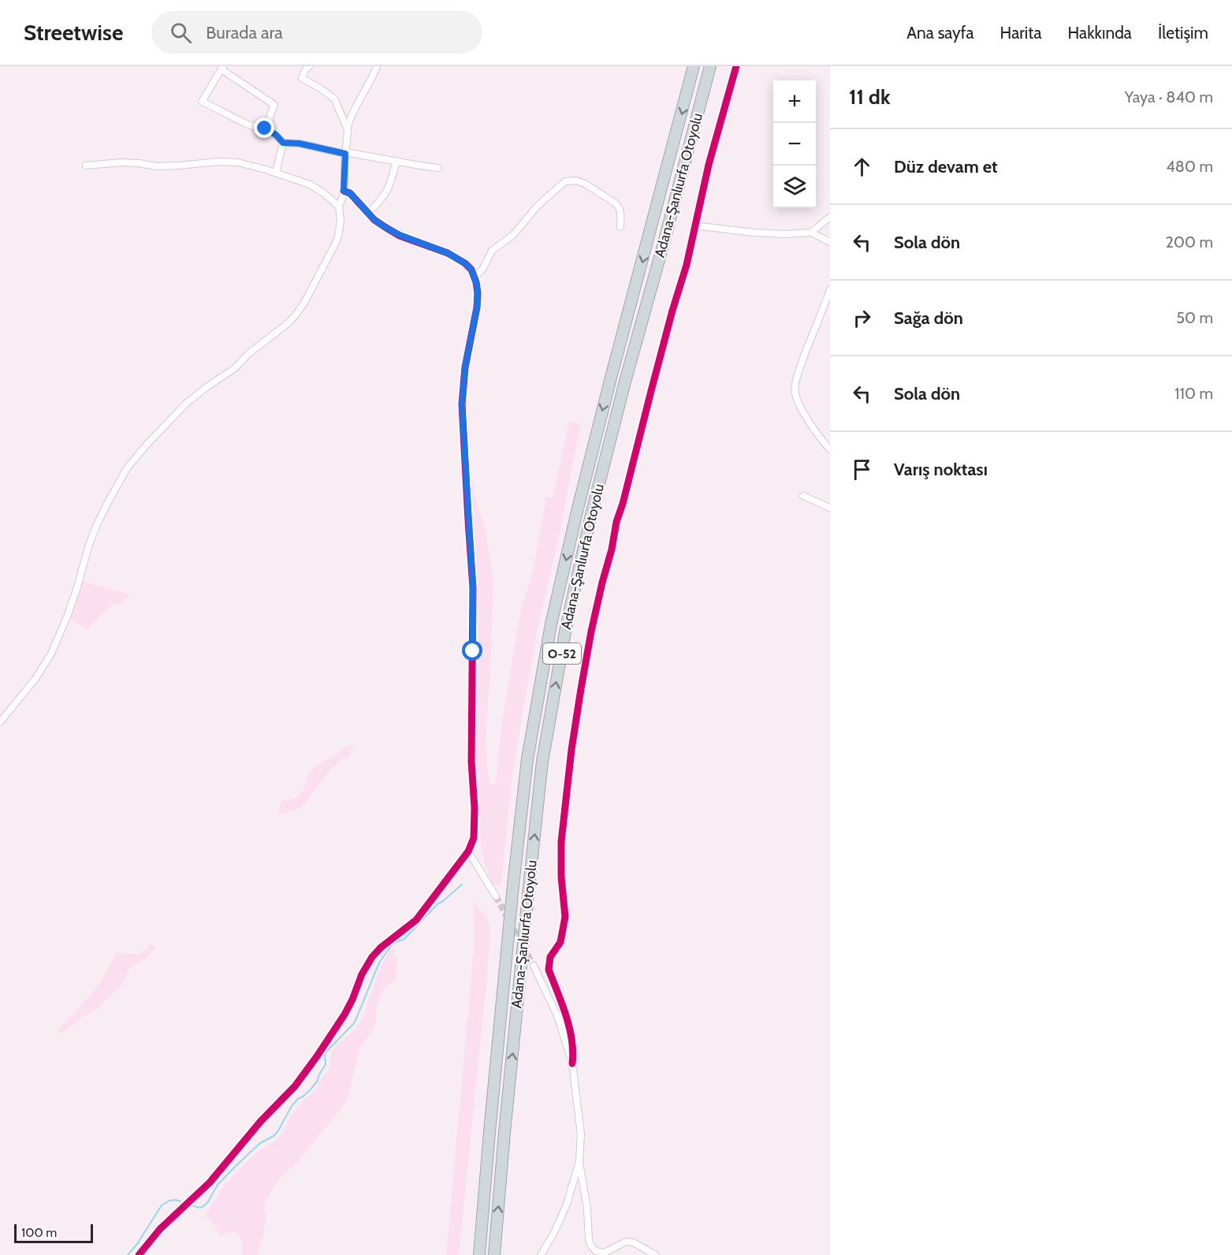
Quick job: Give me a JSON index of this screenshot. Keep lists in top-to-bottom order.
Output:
{
  "streets": {
    "highway": ["Adana-Şanlıurfa Otoyolu", "O-52"]
  },
  "scale_bar": "100 m",
  "page": {
    "header": "Streetwise",
    "search": "Burada ara",
    "nav": [
      "Ana sayfa",
      "Harita",
      "Hakkında",
      "İletişim"
    ],
    "heading": ["11 dk", "Yaya · 840 m"],
    "map_buttons": ["+", "−"],
    "list": [
      ["Düz devam et", "480 m"],
      ["Sola dön", "200 m"],
      ["Sağa dön", "50 m"],
      ["Sola dön", "110 m"],
      "Varış noktası"
    ],
    "scale": "100 m"
  }
}
